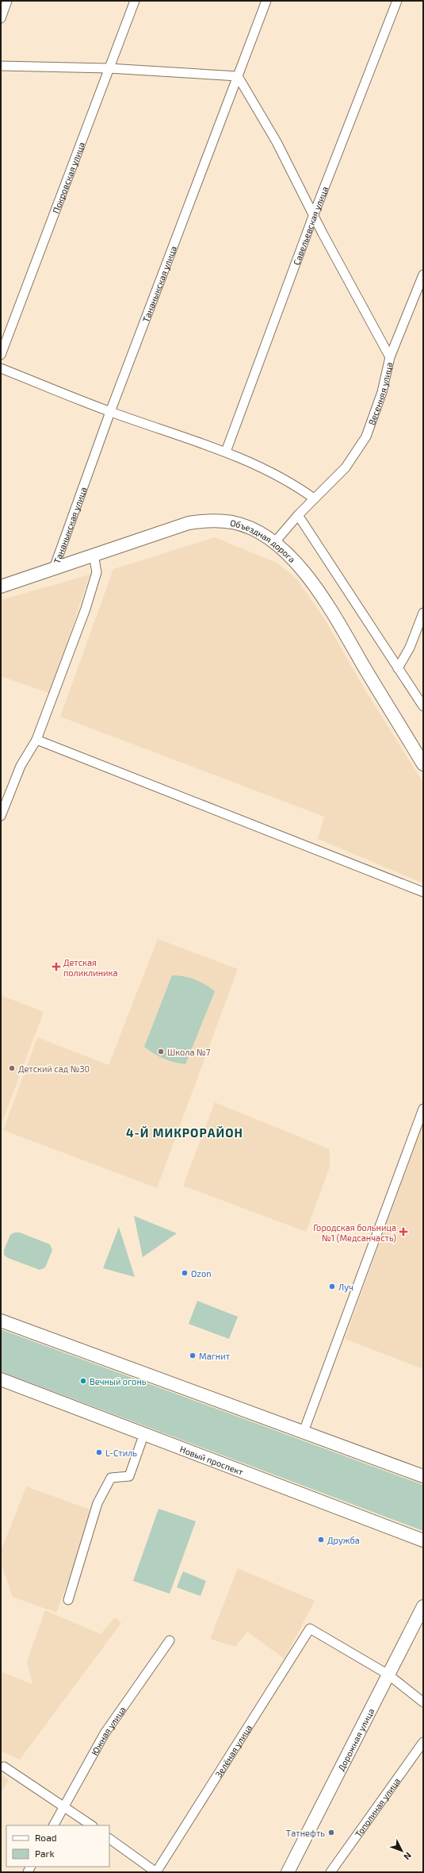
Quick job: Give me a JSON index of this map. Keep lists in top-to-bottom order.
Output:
{
  "streets": {
    "street": [
      "Покровская улица",
      "Савельевская улица",
      "Тананыкская улица",
      "Весенняя улица",
      "Объездная дорога",
      "Новый проспект",
      "Южная улица",
      "Дорожная улица",
      "Зелёная улица",
      "Тополиная улица"
    ]
  },
  "crossings": [
    ["Тананыкская улица", "Объездная дорога"],
    ["Весенняя улица", "Объездная дорога"],
    ["Дорожная улица", "Зелёная улица"]
  ],
  "districts": ["4-Й МИКРОРАЙОН"],
  "places": {
    "health": ["Детская поликлиника", "Городская больница №1 (Медсанчасть)"],
    "other": [
      "Школа №7",
      "Детский сад №30",
      "Ozon",
      "Луч",
      "Магнит",
      "Вечный огонь",
      "L-Стиль",
      "Дружба",
      "Татнефть"
    ]
  },
  "legend": ["Road", "Park"],
  "north": "bottom right"
}
